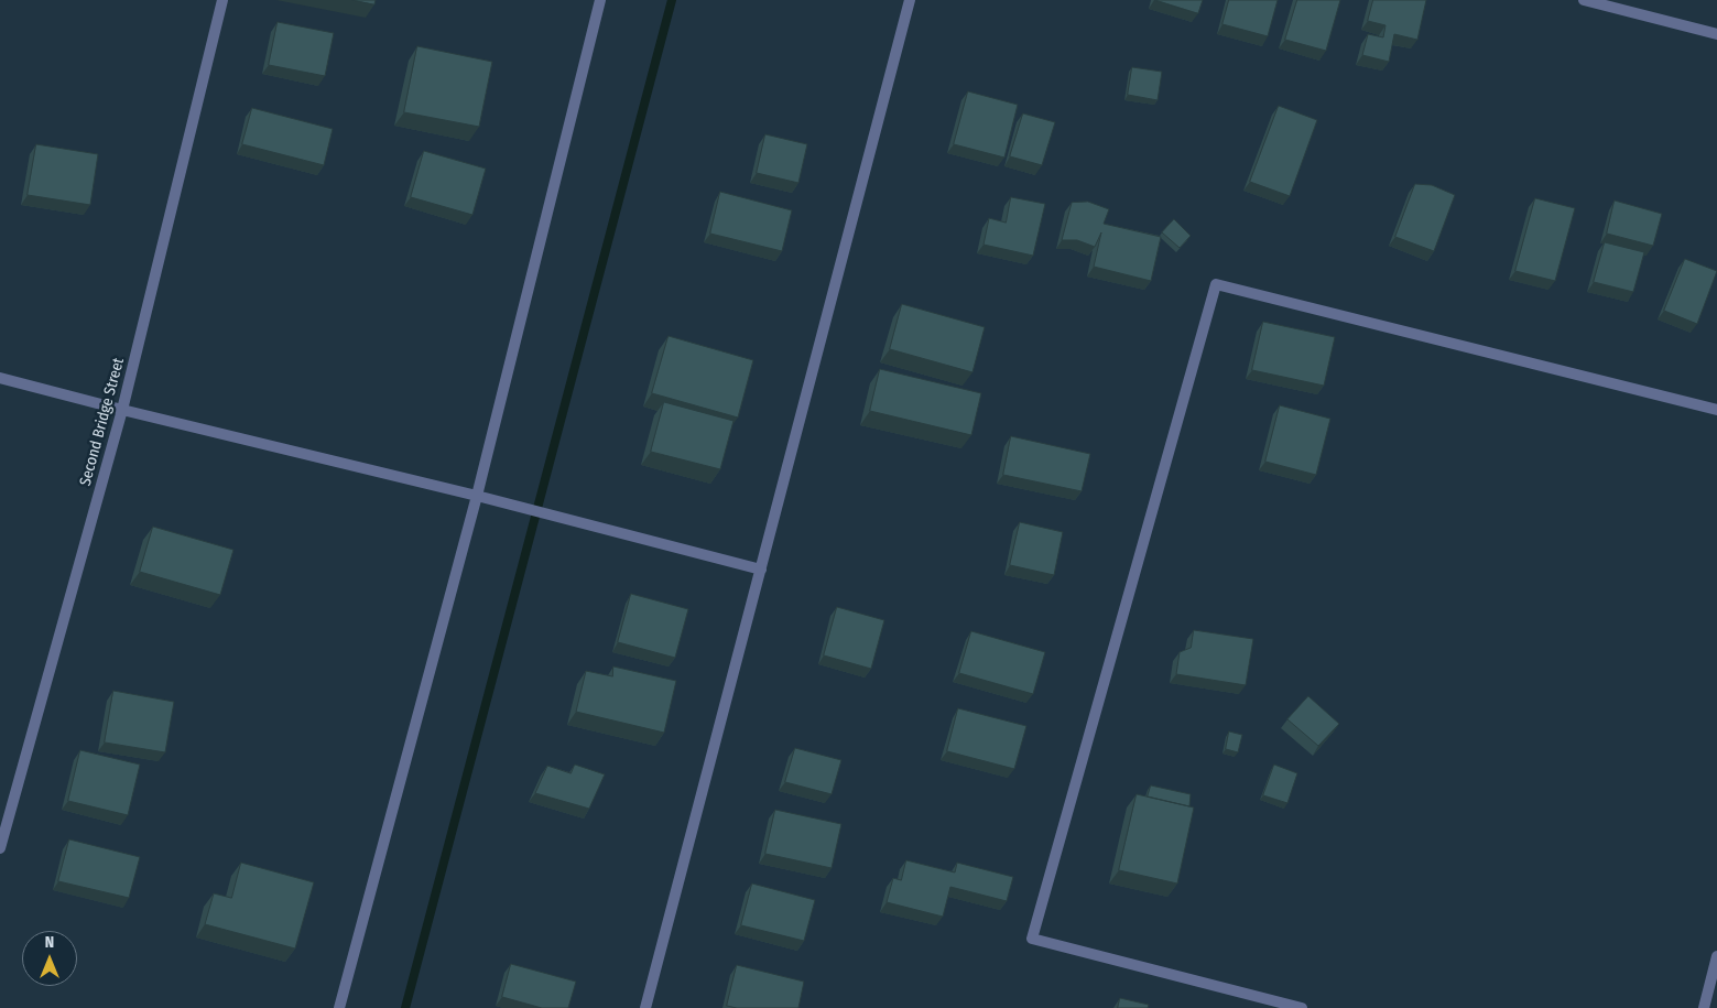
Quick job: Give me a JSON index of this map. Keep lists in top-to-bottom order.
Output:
{
  "streets": {
    "street": ["Second Bridge Street"]
  },
  "north": "top"
}
